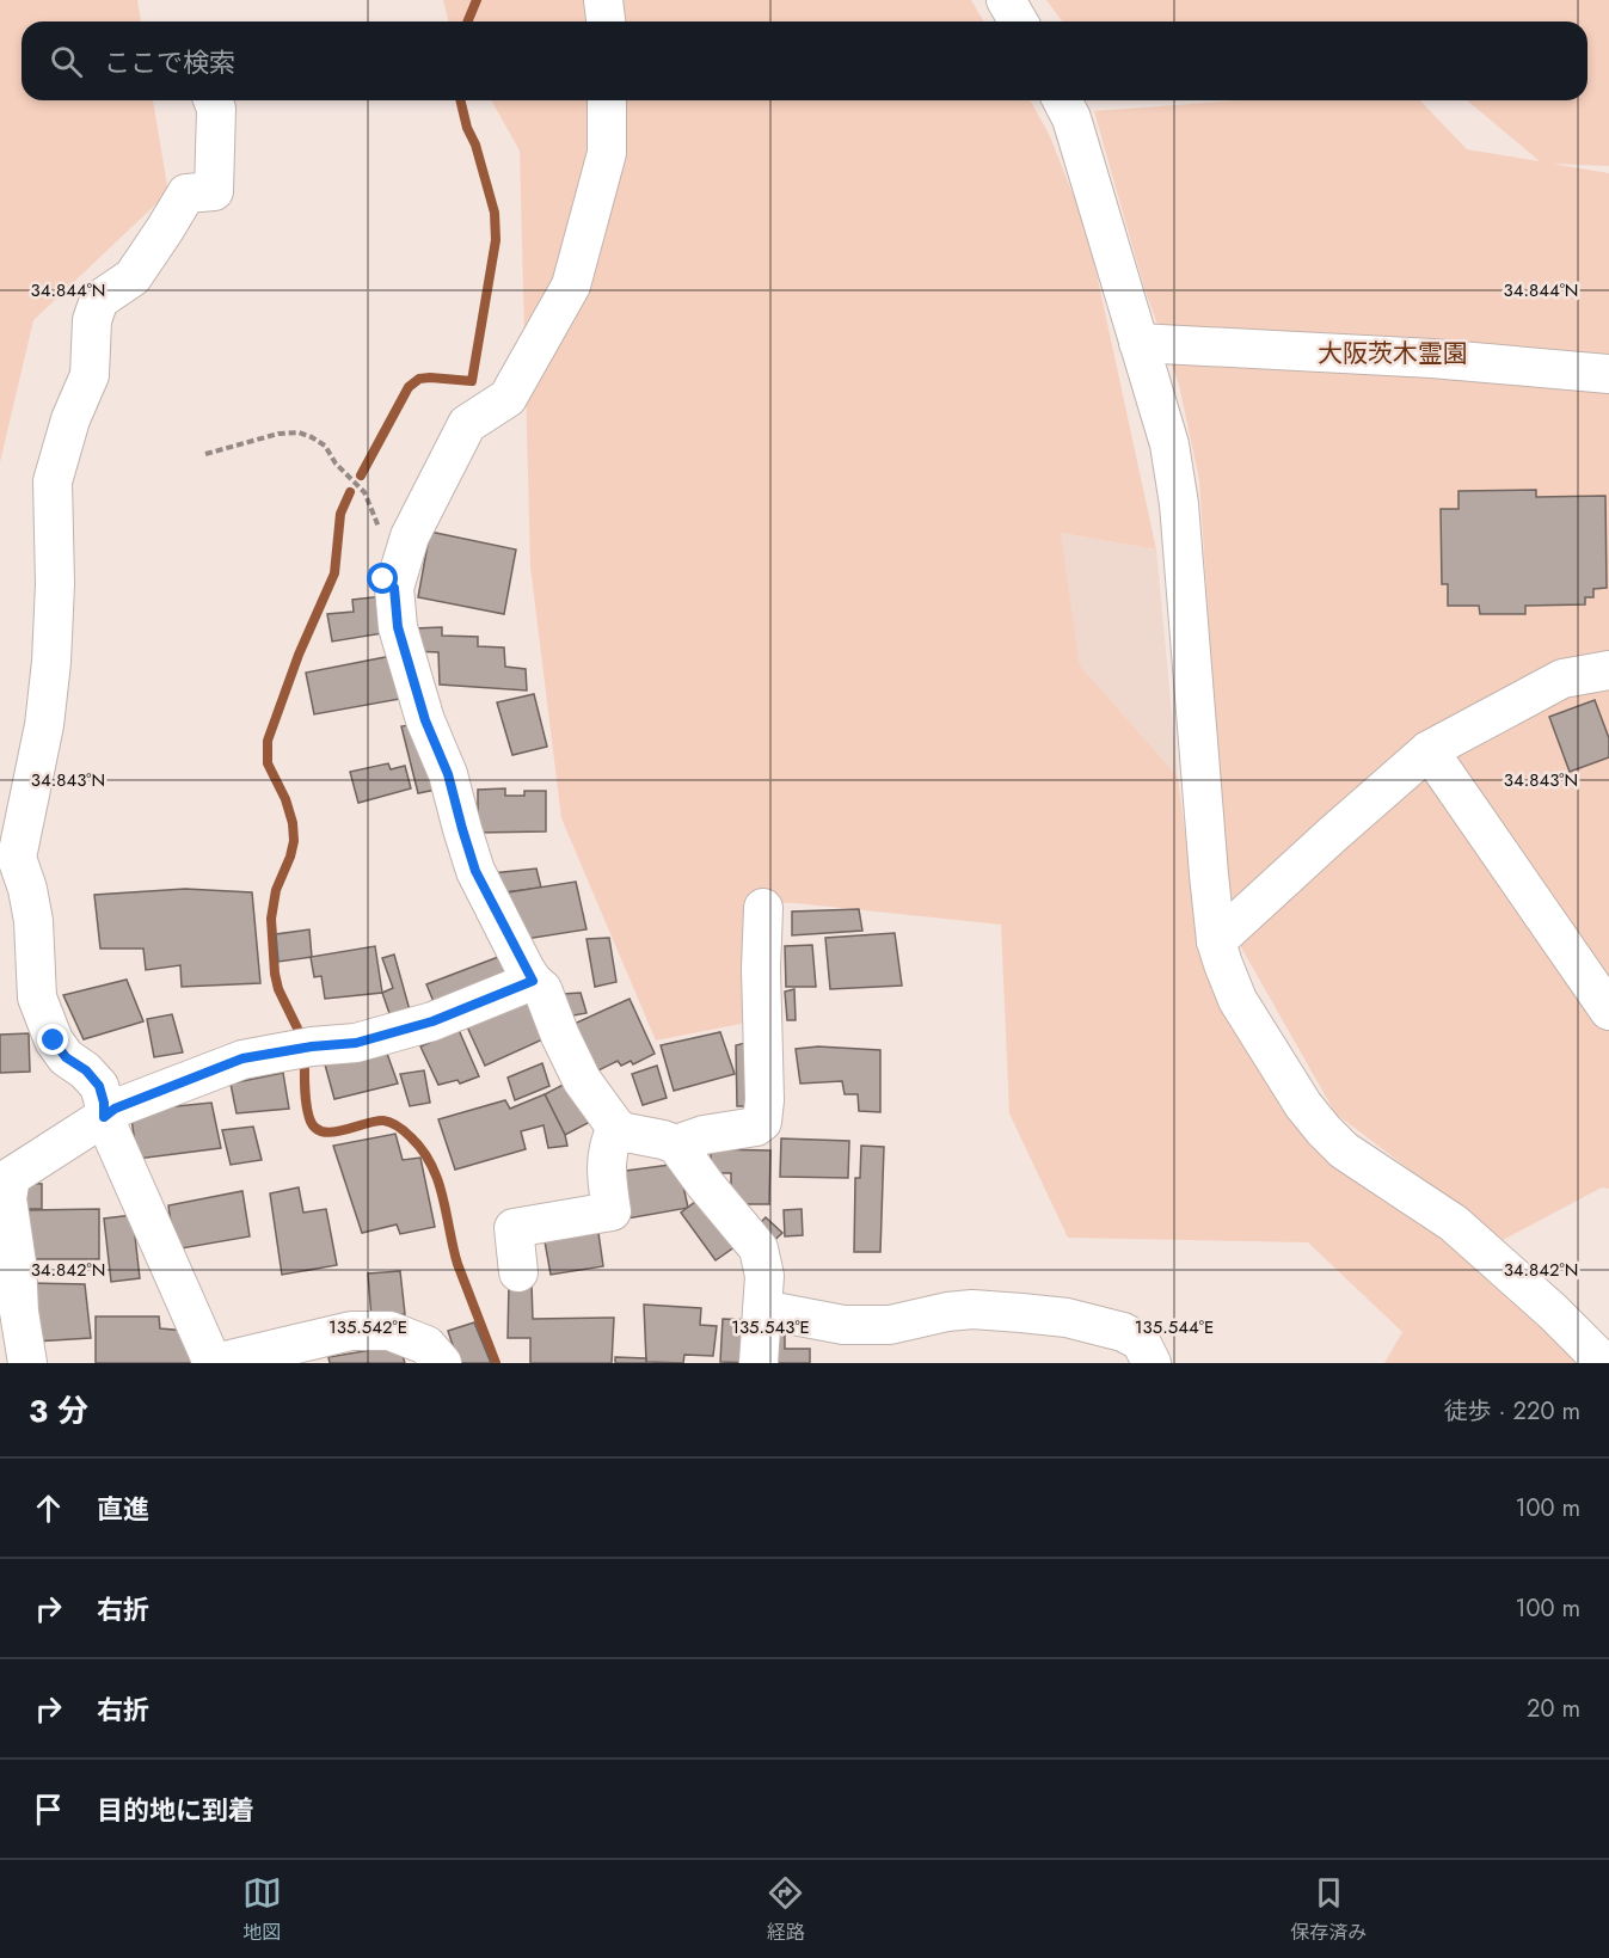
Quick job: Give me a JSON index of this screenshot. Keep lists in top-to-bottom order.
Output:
{
  "parks": ["大阪茨木霊園"],
  "page": {
    "search": "ここで検索",
    "heading": ["3 分", "徒歩 · 220 m"],
    "list": [
      ["直進", "100 m"],
      ["右折", "100 m"],
      ["右折", "20 m"],
      "目的地に到着"
    ],
    "nav": ["地図", "経路", "保存済み"]
  },
  "coordinates": [
    "34.844°N",
    "34.843°N",
    "34.842°N",
    "135.542°E",
    "135.543°E",
    "135.544°E"
  ]
}
